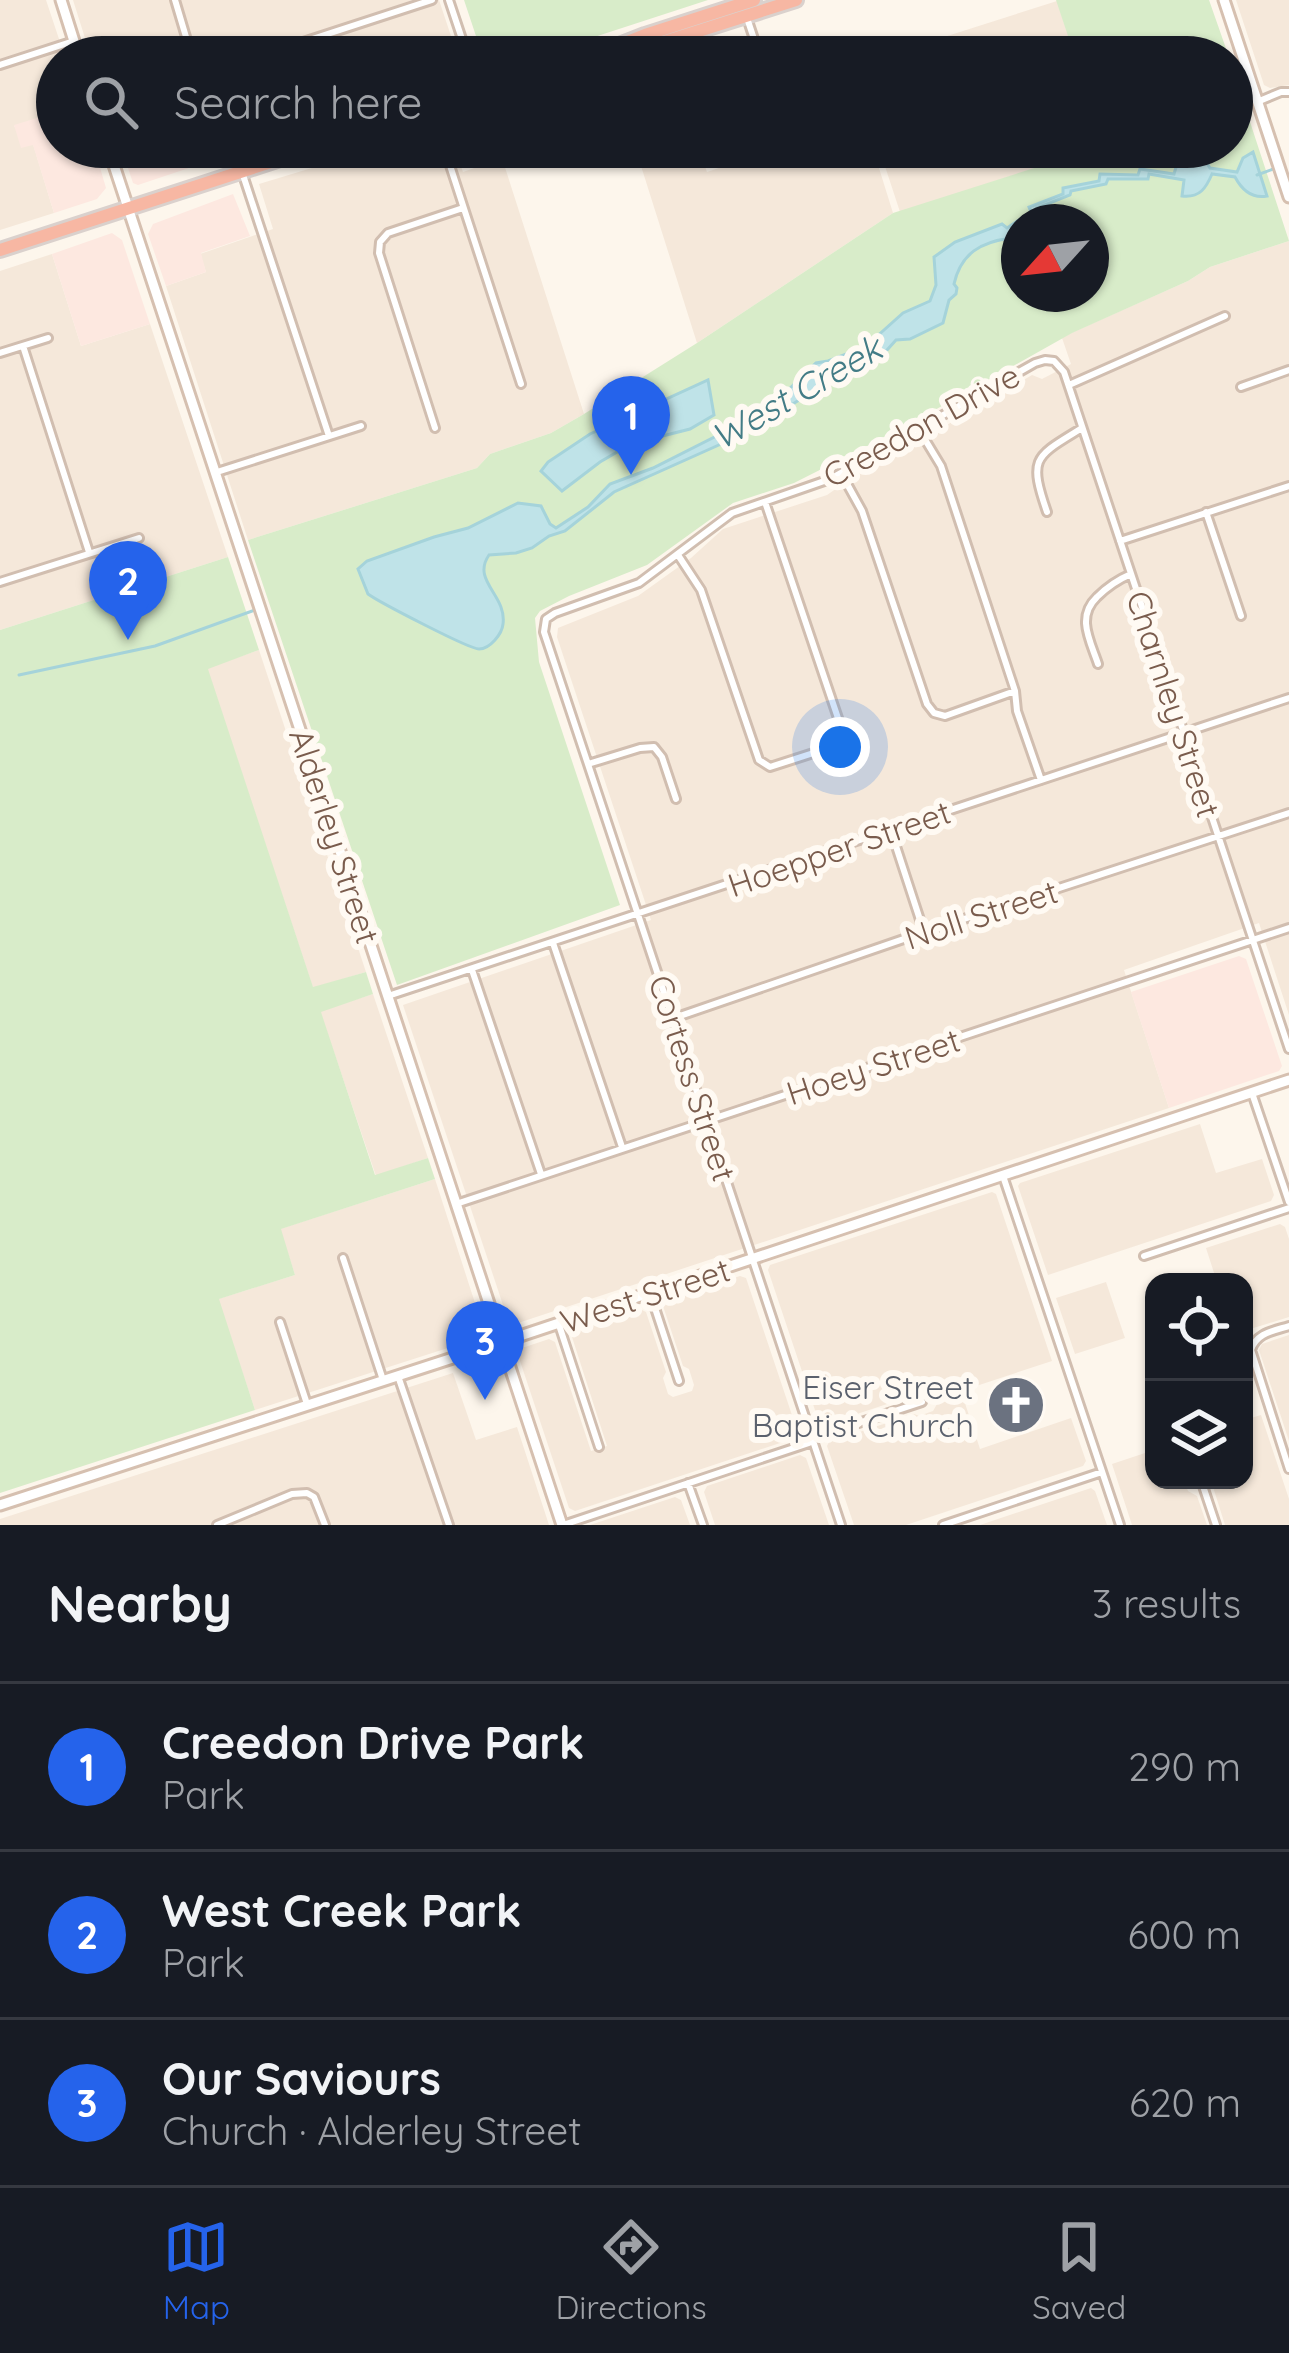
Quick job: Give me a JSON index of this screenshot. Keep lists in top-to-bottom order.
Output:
{
  "streets": {
    "main road": ["Alderley Street", "West Street"],
    "street": [
      "Creedon Drive",
      "Charnley Street",
      "Hoepper Street",
      "Noll Street",
      "Hoey Street",
      "Cortess Street"
    ]
  },
  "crossings": [
    ["Creedon Drive", "Charnley Street"],
    ["Creedon Drive", "Cortess Street"],
    ["Charnley Street", "Hoepper Street"],
    ["Charnley Street", "Noll Street"],
    ["Charnley Street", "Hoey Street"],
    ["Alderley Street", "Hoepper Street"],
    ["Alderley Street", "Hoey Street"],
    ["Alderley Street", "West Street"],
    ["Hoepper Street", "Cortess Street"],
    ["Noll Street", "Cortess Street"],
    ["Hoey Street", "Cortess Street"],
    ["Cortess Street", "West Street"]
  ],
  "water": ["West Creek"],
  "places": {
    "church": ["Eiser Street Baptist Church"]
  },
  "north": "bottom left",
  "page": {
    "search": "Search here",
    "pins": ["1", "2", "3"],
    "heading": ["Nearby", "3 results"],
    "list": [
      {
        "mark": "1",
        "name": "Creedon Drive Park",
        "note": "Park",
        "value": "290 m"
      },
      {
        "mark": "2",
        "name": "West Creek Park",
        "note": "Park",
        "value": "600 m"
      },
      {
        "mark": "3",
        "name": "Our Saviours",
        "note": "Church · Alderley Street",
        "value": "620 m"
      }
    ],
    "nav": ["Map", "Directions", "Saved"]
  }
}
